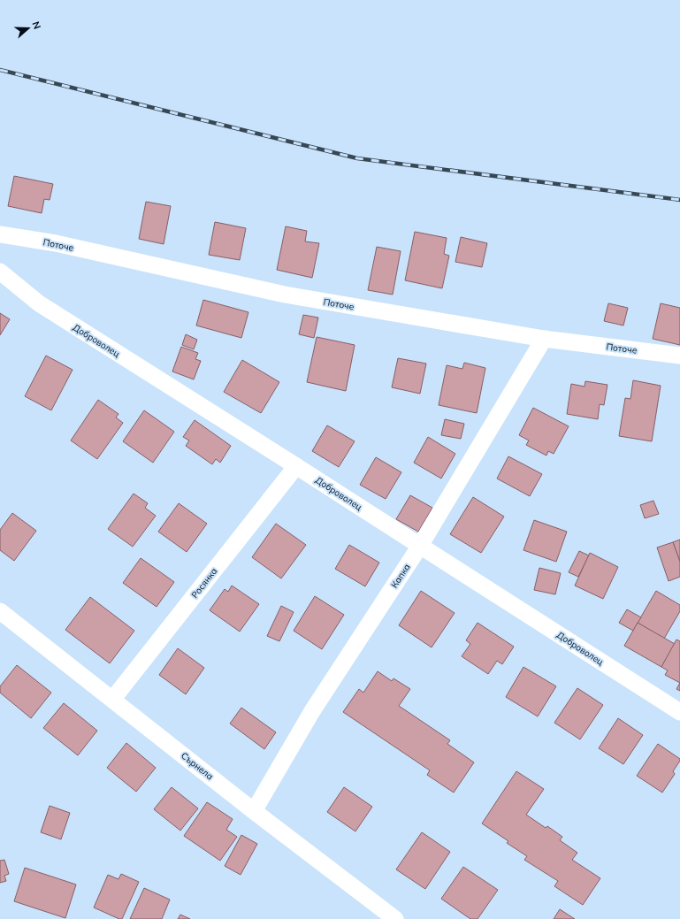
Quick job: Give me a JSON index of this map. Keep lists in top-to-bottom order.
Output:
{
  "streets": {
    "street": [
      "Поточе",
      "Доброволец",
      "Капка",
      "Росянка",
      "Сърнела"
    ]
  },
  "crossings": [
    ["Поточе", "Капка"],
    ["Доброволец", "Капка"],
    ["Доброволец", "Росянка"],
    ["Капка", "Сърнела"],
    ["Росянка", "Сърнела"]
  ],
  "north": "right"
}
